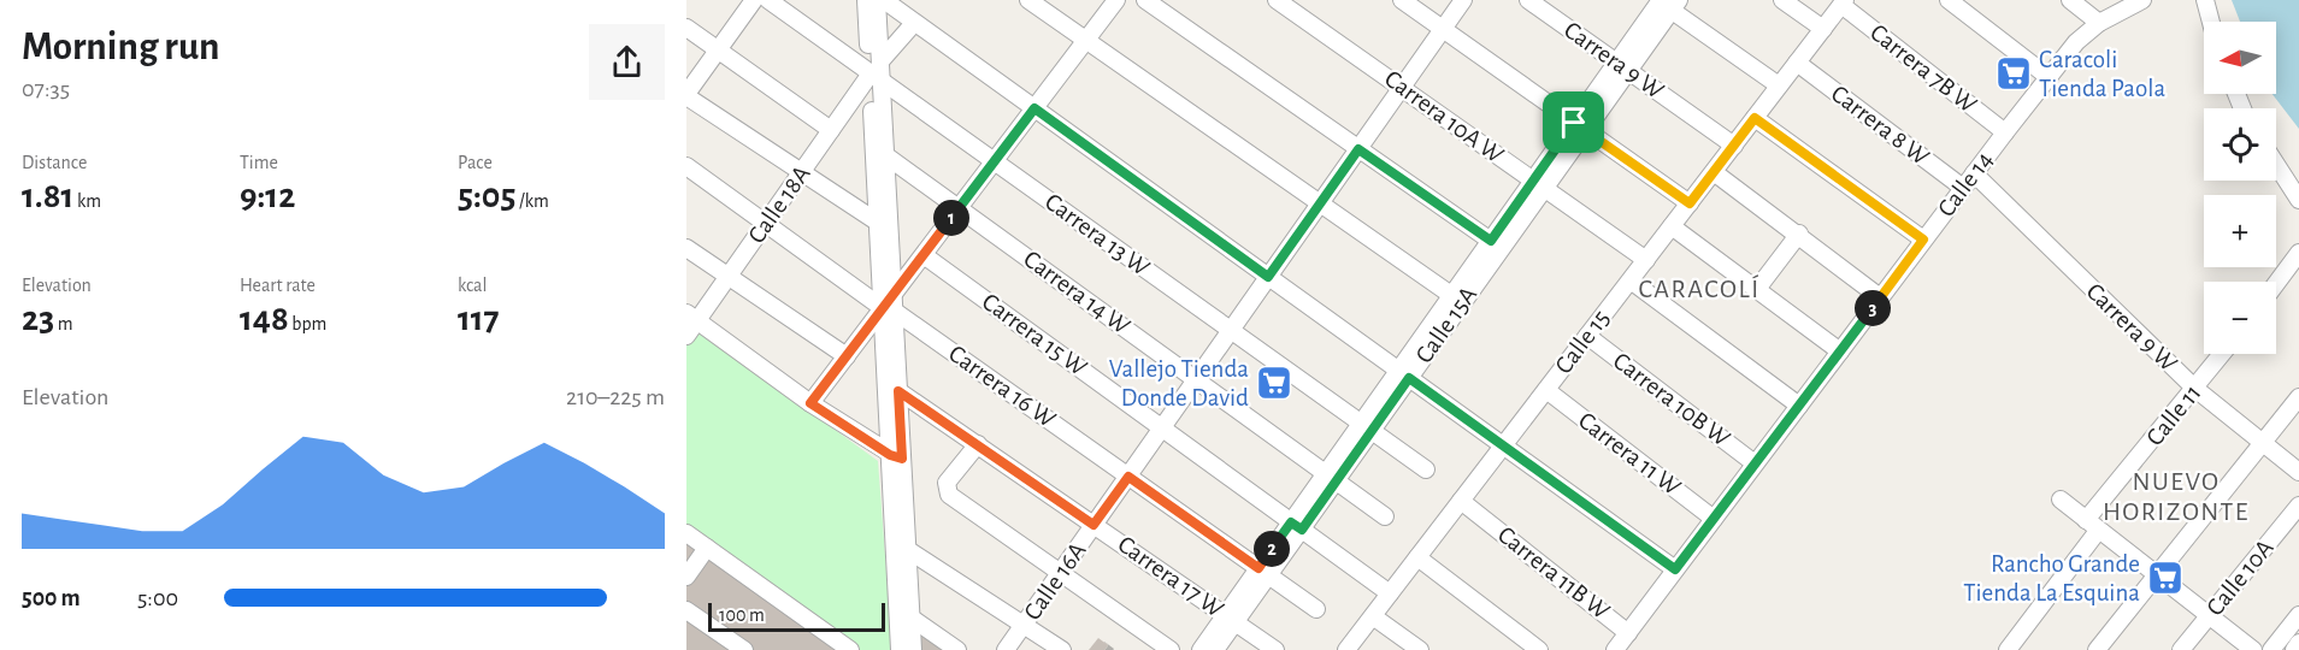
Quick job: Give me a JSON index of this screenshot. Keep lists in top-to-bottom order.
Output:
{
  "streets": {
    "street": [
      "Carrera 9 W",
      "Carrera 7B W",
      "Carrera 10A W",
      "Carrera 8 W",
      "Calle 14",
      "Calle 18A",
      "Carrera 13 W",
      "Carrera 14 W",
      "Calle 15A",
      "Carrera 15 W",
      "Calle 15",
      "Carrera 16 W",
      "Carrera 10B W",
      "Calle 11",
      "Carrera 11 W",
      "Carrera 11B W",
      "Carrera 17 W",
      "Calle 10A",
      "Calle 16A"
    ]
  },
  "crossings": [
    ["Carrera 9 W", "Calle 14"],
    ["Carrera 9 W", "Calle 15A"],
    ["Carrera 9 W", "Calle 15"],
    ["Carrera 9 W", "Calle 11"],
    ["Carrera 7B W", "Calle 14"],
    ["Carrera 7B W", "Calle 15"],
    ["Carrera 10A W", "Calle 15A"],
    ["Carrera 10A W", "Calle 15"],
    ["Carrera 10A W", "Calle 16A"],
    ["Carrera 8 W", "Calle 14"],
    ["Carrera 8 W", "Calle 15"],
    ["Calle 14", "Carrera 10B W"],
    ["Calle 14", "Carrera 11 W"],
    ["Calle 14", "Carrera 11B W"],
    ["Calle 18A", "Carrera 13 W"],
    ["Calle 18A", "Carrera 16 W"],
    ["Carrera 13 W", "Calle 15A"],
    ["Carrera 13 W", "Calle 16A"],
    ["Carrera 14 W", "Calle 15A"],
    ["Carrera 14 W", "Calle 16A"],
    ["Calle 15A", "Carrera 15 W"],
    ["Calle 15A", "Carrera 16 W"],
    ["Calle 15A", "Carrera 17 W"],
    ["Carrera 15 W", "Calle 15"],
    ["Carrera 15 W", "Calle 16A"],
    ["Calle 15", "Carrera 10B W"],
    ["Calle 15", "Carrera 11 W"],
    ["Calle 15", "Carrera 11B W"],
    ["Carrera 16 W", "Calle 16A"],
    ["Carrera 17 W", "Calle 16A"]
  ],
  "districts": ["CARACOLÍ", "NUEVO HORIZONTE"],
  "places": {
    "supermarket": ["Caracoli Tienda Paola", "Vallejo Tienda Donde David", "Rancho Grande Tienda La Esquina"]
  },
  "scale_bar": "100 m",
  "north": "left",
  "page": {
    "heading": ["Morning run", "07:35"],
    "map_buttons": ["+", "−"],
    "stats": [
      ["Distance", "1.81 km"],
      ["Time", "9:12"],
      ["Pace", "5:05 /km"],
      ["Elevation", "23 m"],
      ["Heart rate", "148 bpm"],
      ["kcal", "117"]
    ],
    "pins": ["1", "3", "2"],
    "chart": ["Elevation", "210–225 m"],
    "list": [
      {
        "name": "500 m",
        "note": "5:00"
      }
    ],
    "scale": "100 m"
  }
}
